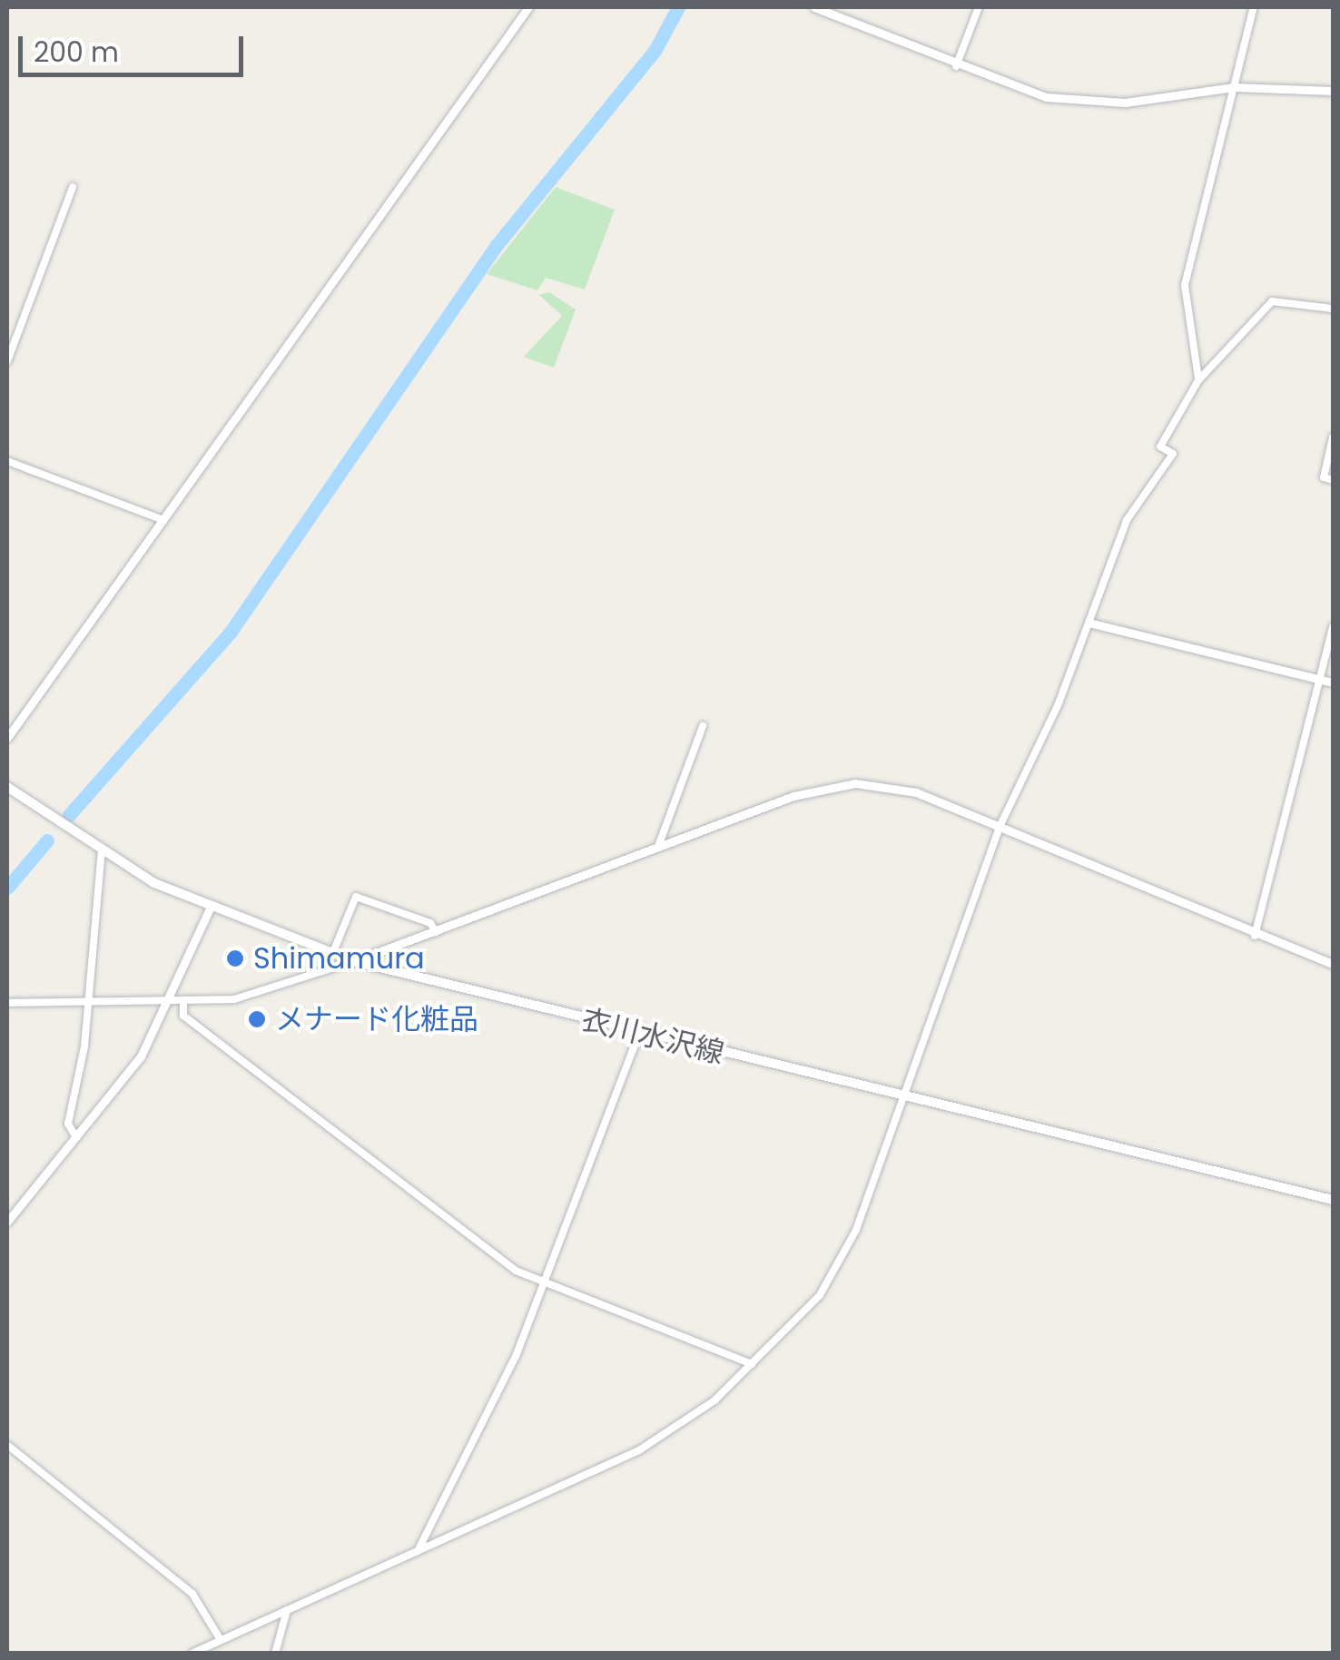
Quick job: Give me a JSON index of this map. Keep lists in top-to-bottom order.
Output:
{
  "streets": {
    "main road": ["衣川水沢線"]
  },
  "places": ["Shimamura", "メナード化粧品"],
  "scale_bar": "200 m"
}
